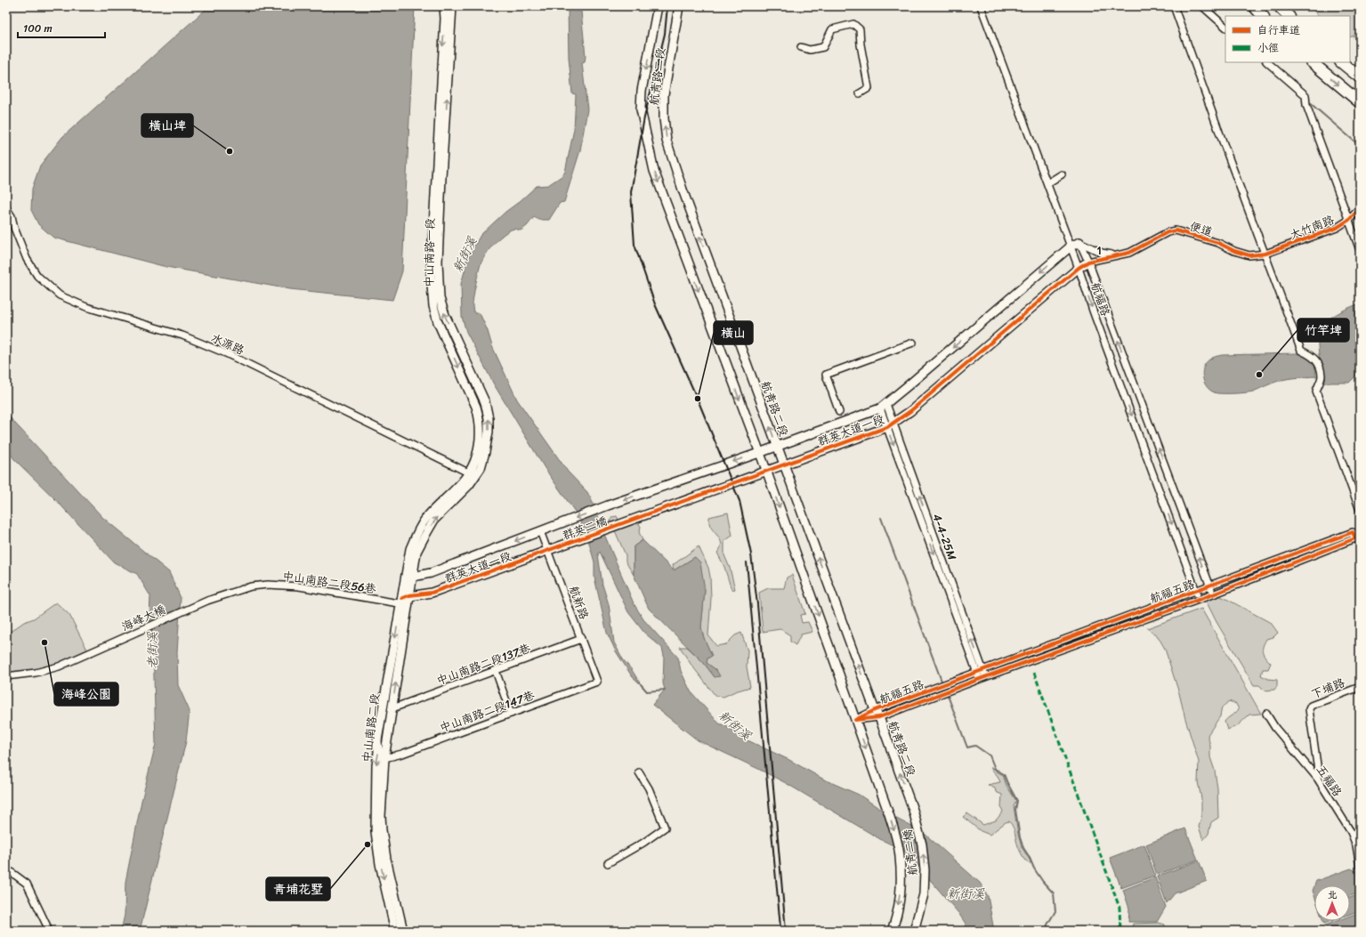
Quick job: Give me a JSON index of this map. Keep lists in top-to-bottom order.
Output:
{
  "streets": {
    "street": [
      "航青路二段",
      "大竹南路",
      "便道",
      "1",
      "中山南路一段",
      "航福路",
      "水源路",
      "群英大道一段",
      "群英二橋",
      "4-4-25M",
      "中山南路二段56巷",
      "航福五路",
      "航新路",
      "海峰大橋",
      "中山南路二段137巷",
      "下埔路",
      "中山南路二段147巷",
      "中山南路二段",
      "五福路",
      "航青二橋"
    ]
  },
  "crossings": [
    ["航青路二段", "群英大道一段"],
    ["航青路二段", "航福五路"],
    ["航青路二段", "航青二橋"],
    ["大竹南路", "便道"],
    ["便道", "1"],
    ["1", "航福路"],
    ["1", "群英大道一段"],
    ["中山南路一段", "水源路"],
    ["中山南路一段", "中山南路二段"],
    ["航福路", "群英大道一段"],
    ["航福路", "航福五路"],
    ["群英大道一段", "群英二橋"],
    ["群英大道一段", "4-4-25M"],
    ["群英大道一段", "中山南路二段56巷"],
    ["群英大道一段", "航新路"],
    ["群英大道一段", "中山南路二段"],
    ["4-4-25M", "航福五路"],
    ["中山南路二段56巷", "海峰大橋"],
    ["中山南路二段56巷", "中山南路二段"],
    ["航新路", "中山南路二段137巷"],
    ["航新路", "中山南路二段147巷"],
    ["中山南路二段137巷", "中山南路二段"],
    ["下埔路", "五福路"],
    ["中山南路二段147巷", "中山南路二段"]
  ],
  "water": ["新街溪", "老街溪"],
  "places": [
    "橫山埤",
    "竹竿埤",
    "橫山",
    "海峰公園",
    "青埔花墅"
  ],
  "legend": ["自行車道", "小徑"],
  "scale_bar": "100 m",
  "north": "top"
}
